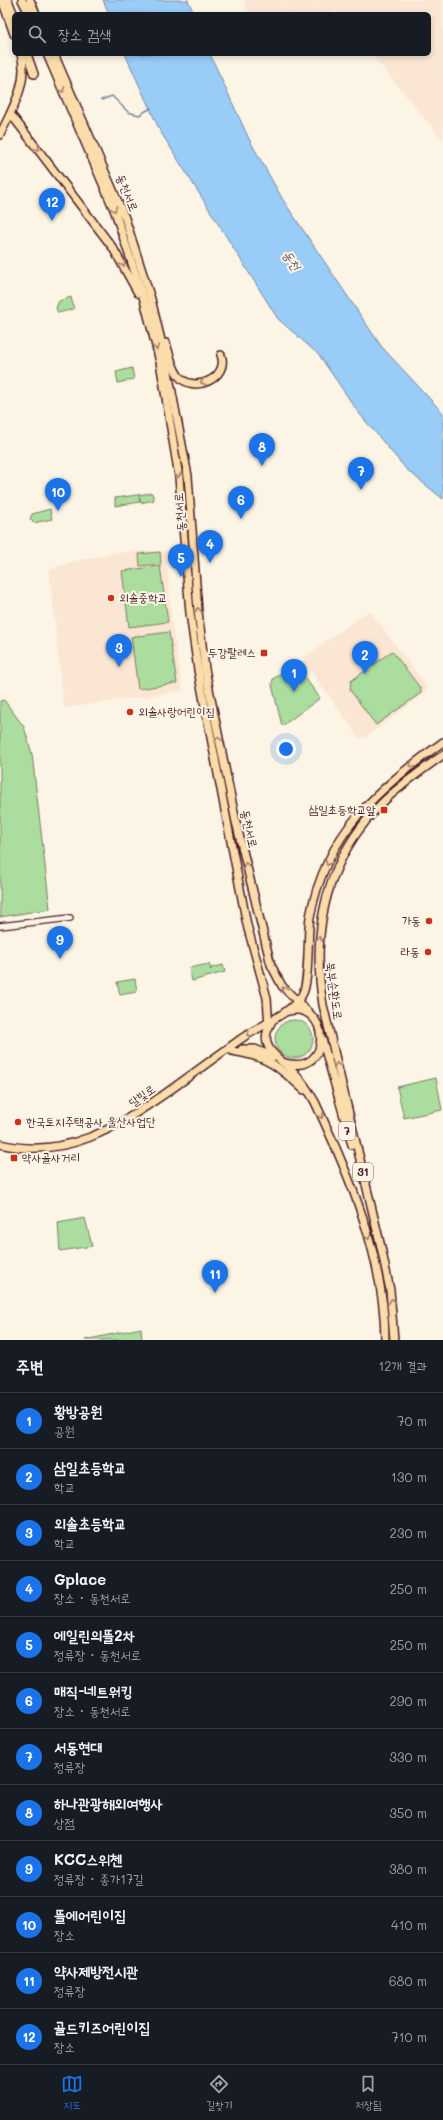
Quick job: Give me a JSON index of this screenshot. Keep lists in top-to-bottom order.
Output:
{
  "streets": {
    "main road": [
      "동천서로",
      "북부순환도로",
      "달빛로",
      "7",
      "31"
    ]
  },
  "crossings": [
    ["동천서로", "북부순환도로"],
    ["동천서로", "달빛로"],
    ["동천서로", "31"],
    ["북부순환도로", "달빛로"],
    ["북부순환도로", "31"],
    ["달빛로", "31"]
  ],
  "water": ["동천"],
  "places": {
    "other": [
      "외솔중학교",
      "외솔사랑어린이집",
      "가동",
      "라동",
      "한국토지주택공사 울산사업단"
    ],
    "transit": ["두강팔레스", "삼일초등학교앞", "약사골사거리"]
  },
  "page": {
    "search": "장소 검색",
    "pins": [
      "12",
      "8",
      "7",
      "10",
      "6",
      "4",
      "5",
      "3",
      "2",
      "1",
      "9",
      "11"
    ],
    "heading": ["주변", "12개 결과"],
    "list": [
      {
        "mark": "1",
        "name": "황방공원",
        "note": "공원",
        "value": "70 m"
      },
      {
        "mark": "2",
        "name": "삼일초등학교",
        "note": "학교",
        "value": "130 m"
      },
      {
        "mark": "3",
        "name": "외솔초등학교",
        "note": "학교",
        "value": "230 m"
      },
      {
        "mark": "4",
        "name": "Gplace",
        "note": "장소 · 동천서로",
        "value": "250 m"
      },
      {
        "mark": "5",
        "name": "에일린의뜰2차",
        "note": "정류장 · 동천서로",
        "value": "250 m"
      },
      {
        "mark": "6",
        "name": "매직-네트워킹",
        "note": "장소 · 동천서로",
        "value": "290 m"
      },
      {
        "mark": "7",
        "name": "서동현대",
        "note": "정류장",
        "value": "330 m"
      },
      {
        "mark": "8",
        "name": "하나관광해외여행사",
        "note": "상점",
        "value": "350 m"
      },
      {
        "mark": "9",
        "name": "KCC스위첸",
        "note": "정류장 · 종가17길",
        "value": "380 m"
      },
      {
        "mark": "10",
        "name": "뜰에어린이집",
        "note": "장소",
        "value": "410 m"
      },
      {
        "mark": "11",
        "name": "약사제방전시관",
        "note": "정류장",
        "value": "680 m"
      },
      {
        "mark": "12",
        "name": "골드키즈어린이집",
        "note": "장소",
        "value": "710 m"
      }
    ],
    "nav": ["지도", "길찾기", "저장됨"]
  }
}
